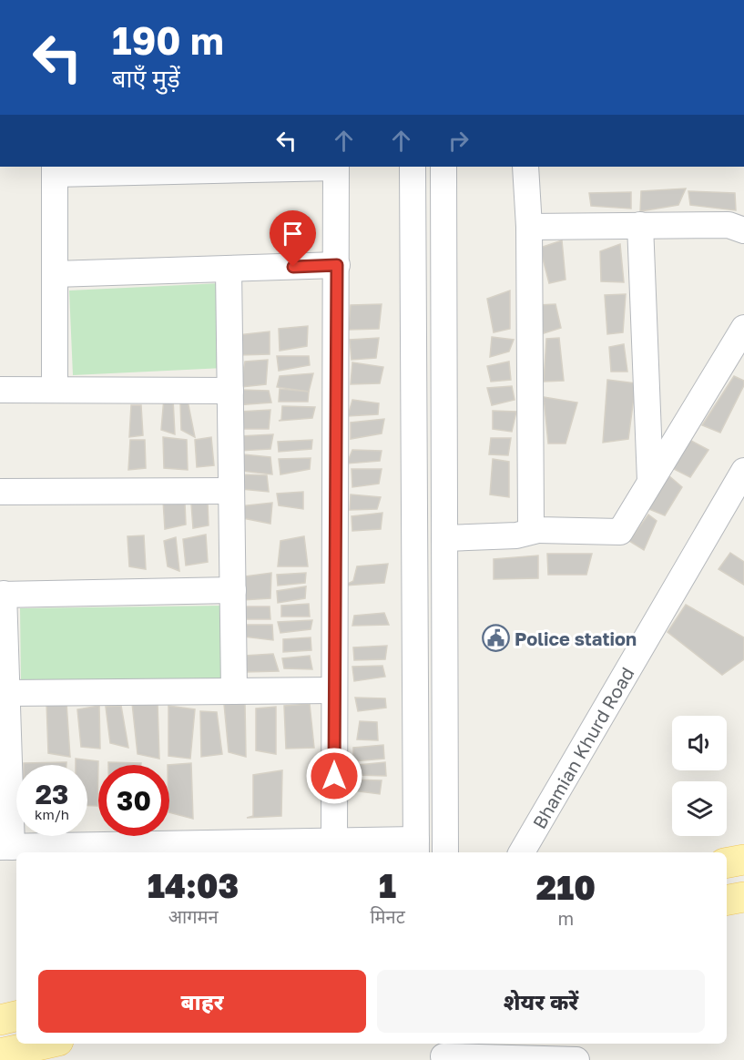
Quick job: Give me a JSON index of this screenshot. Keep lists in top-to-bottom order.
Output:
{
  "streets": {
    "street": ["Bhamian Khurd Road"]
  },
  "places": {
    "public building": ["Police station"]
  },
  "page": {
    "turn": ["190 m", "बाएँ मुड़ें"],
    "speed": "23 km/h",
    "limit": "30",
    "eta": [
      "14:03",
      "आगमन",
      "1",
      "मिनट",
      "210",
      "m"
    ],
    "buttons": ["बाहर", "शेयर करें"]
  }
}
